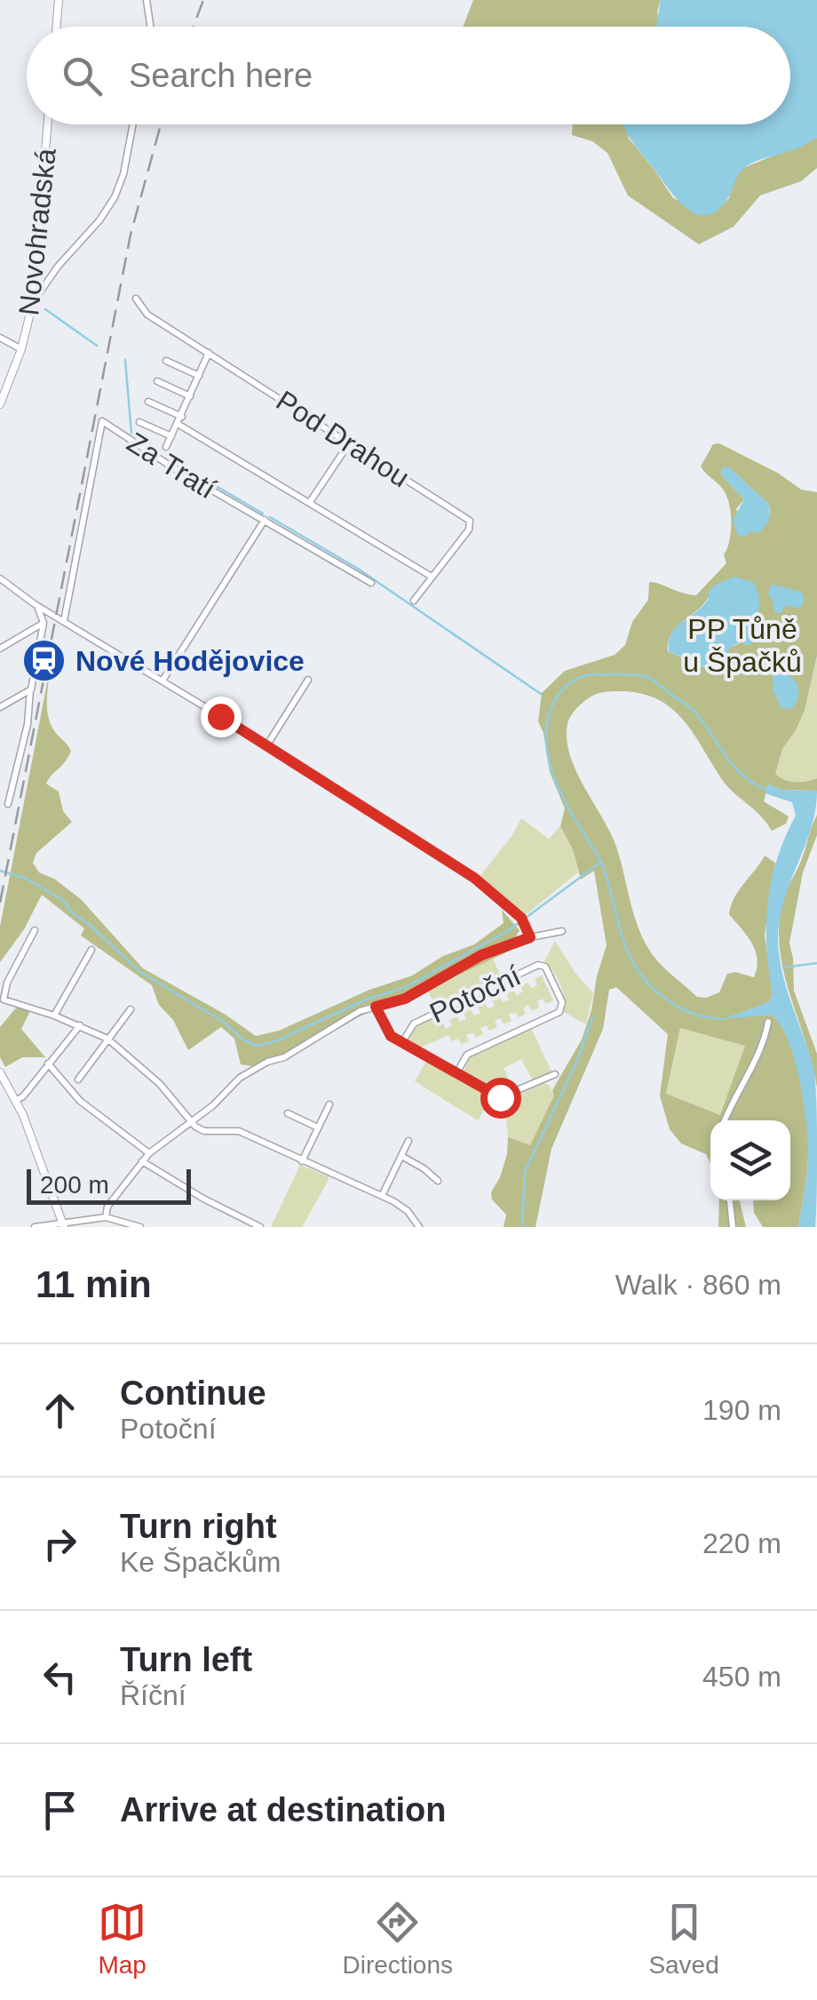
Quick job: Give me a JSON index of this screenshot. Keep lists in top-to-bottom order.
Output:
{
  "streets": {
    "main road": ["Novohradská"],
    "street": ["Pod Drahou", "Za Tratí", "Potoční"]
  },
  "parks": ["PP Tůně u Špačků"],
  "places": {
    "station": ["Nové Hodějovice"]
  },
  "scale_bar": "200 m",
  "page": {
    "search": "Search here",
    "scale": "200 m",
    "heading": ["11 min", "Walk · 860 m"],
    "list": [
      ["Continue", "Potoční", "190 m"],
      ["Turn right", "Ke Špačkům", "220 m"],
      ["Turn left", "Říční", "450 m"],
      "Arrive at destination"
    ],
    "nav": ["Map", "Directions", "Saved"]
  }
}
